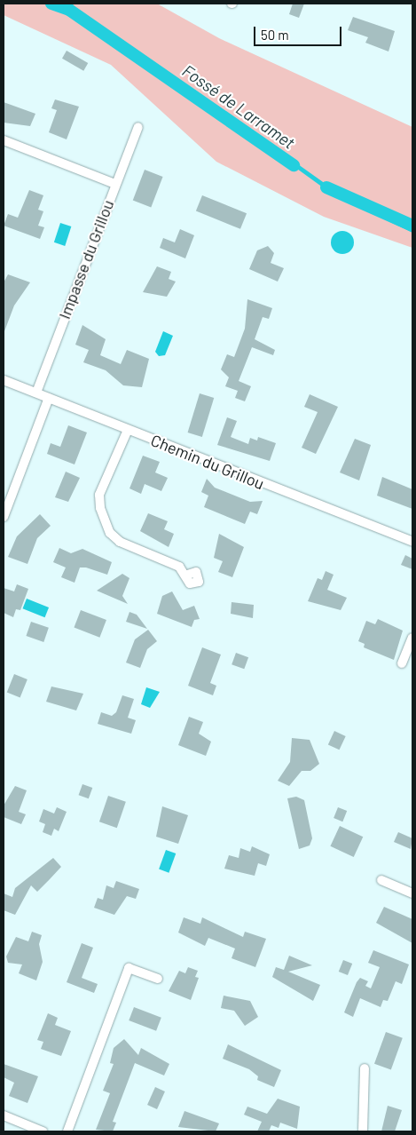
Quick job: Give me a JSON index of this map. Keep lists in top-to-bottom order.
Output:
{
  "streets": {
    "street": ["Impasse du Grillou", "Chemin du Grillou"]
  },
  "crossings": [
    ["Impasse du Grillou", "Chemin du Grillou"]
  ],
  "water": ["Fossé de Larramet"],
  "scale_bar": "50 m"
}
